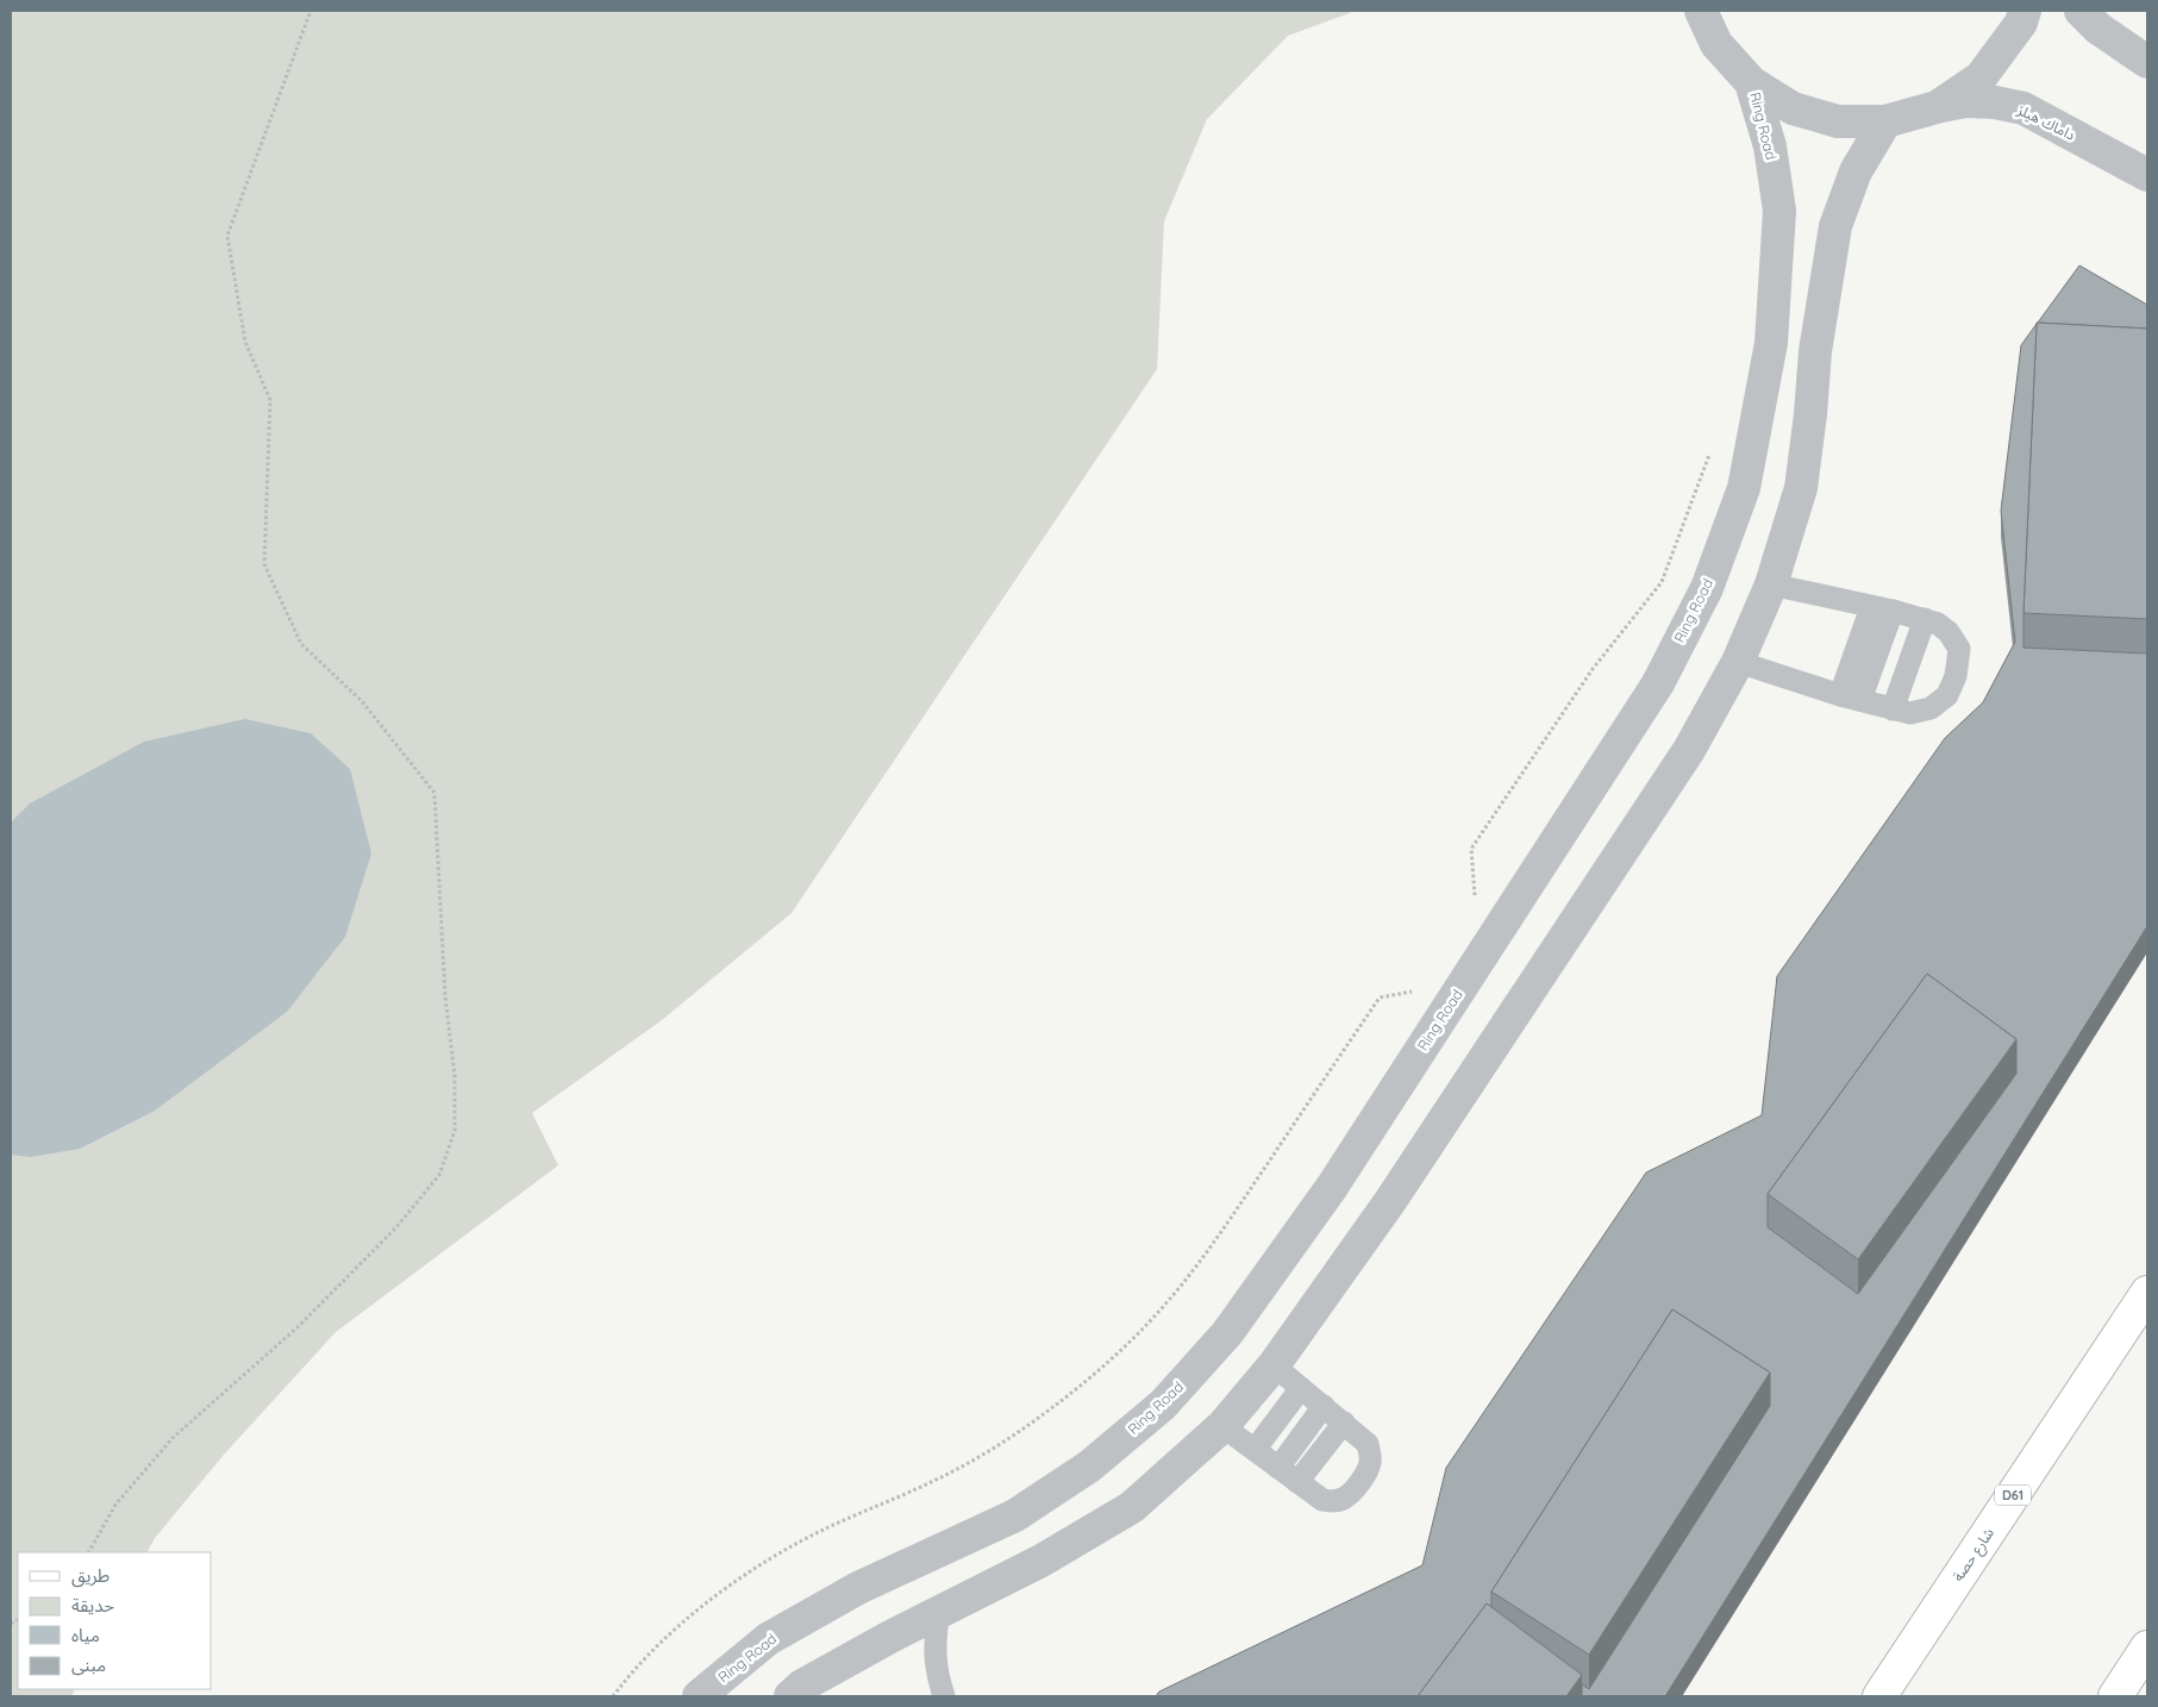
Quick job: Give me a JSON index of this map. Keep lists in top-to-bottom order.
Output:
{
  "streets": {
    "main road": ["D61", "شارع حصة"],
    "street": ["داماك هيلز", "Ring Road"]
  },
  "legend": [
    "طريق",
    "حديقة",
    "مياه",
    "مبنى"
  ]
}
